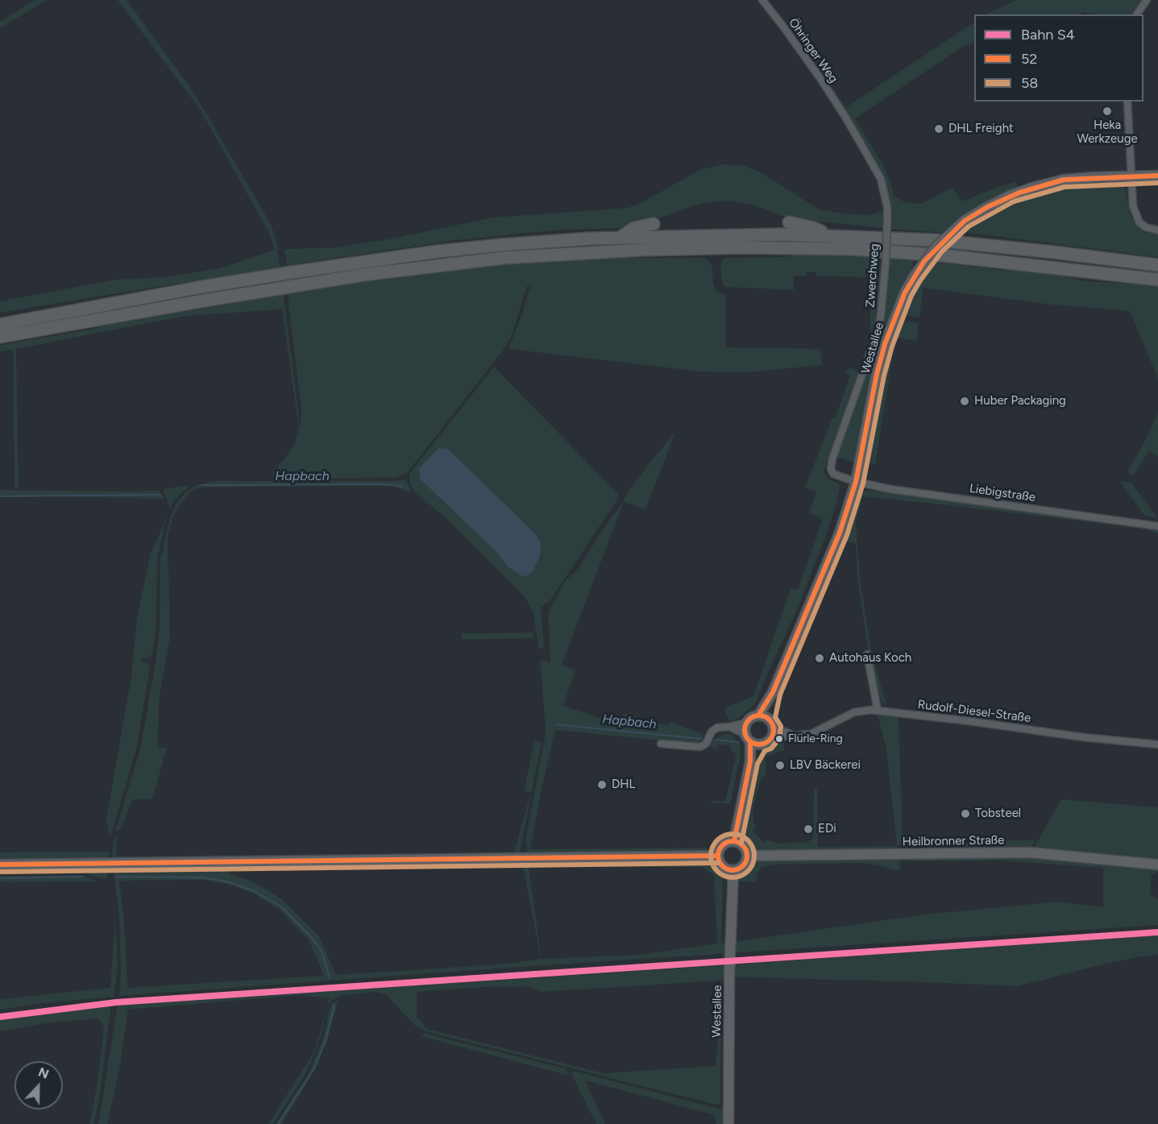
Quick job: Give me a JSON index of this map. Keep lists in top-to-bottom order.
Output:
{
  "streets": {
    "main road": ["Westallee", "Heilbronner Straße"],
    "street": [
      "Öhringer Weg",
      "Zwerchweg",
      "Liebigstraße",
      "Rudolf-Diesel-Straße"
    ]
  },
  "crossings": [
    ["Öhringer Weg", "Zwerchweg"],
    ["Zwerchweg", "Westallee"],
    ["Zwerchweg", "Liebigstraße"],
    ["Westallee", "Liebigstraße"],
    ["Westallee", "Rudolf-Diesel-Straße"],
    ["Westallee", "Heilbronner Straße"]
  ],
  "water": ["Hapbach"],
  "places": [
    "Heka Werkzeuge",
    "DHL Freight",
    "Huber Packaging",
    "Autohaus Koch",
    "Flürle-Ring",
    "LBV Bäckerei",
    "DHL",
    "Tobsteel",
    "EDi"
  ],
  "lines": ["transit line 52", "transit line 58", "rail line S4"],
  "legend": ["Bahn S4", "52", "58"],
  "north": "top"
}
